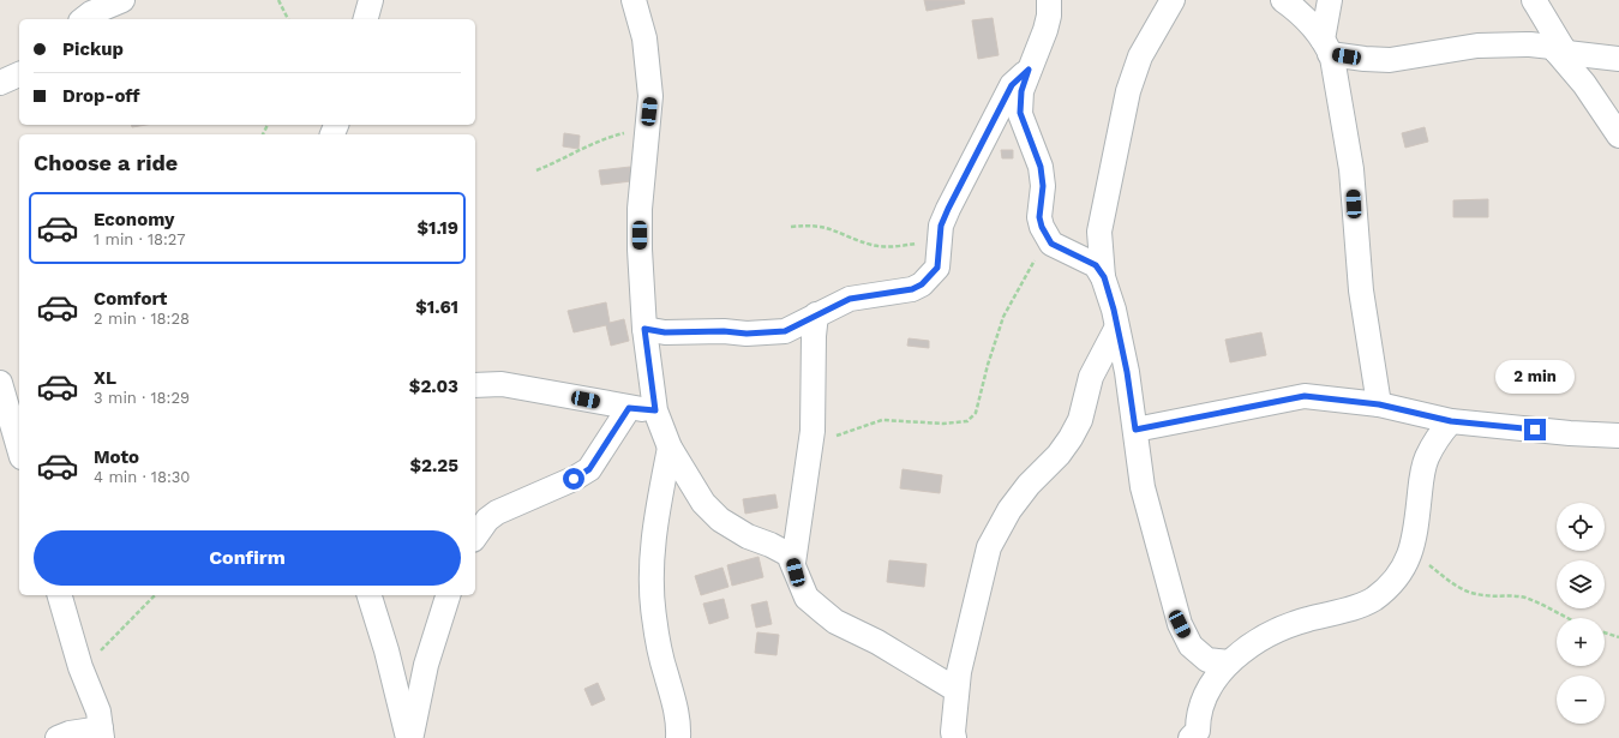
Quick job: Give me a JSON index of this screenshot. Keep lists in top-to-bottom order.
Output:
{
  "page": {
    "banner": ["Pickup", "Drop-off"],
    "heading": "Choose a ride",
    "list": [
      {
        "name": "Economy",
        "note": "1 min · 18:27",
        "value": "$1.19"
      },
      {
        "name": "Comfort",
        "note": "2 min · 18:28",
        "value": "$1.61"
      },
      {
        "name": "XL",
        "note": "3 min · 18:29",
        "value": "$2.03"
      },
      {
        "name": "Moto",
        "note": "4 min · 18:30",
        "value": "$2.25"
      }
    ],
    "bubble": "2 min",
    "map_buttons": ["+", "−"],
    "buttons": "Confirm"
  }
}
